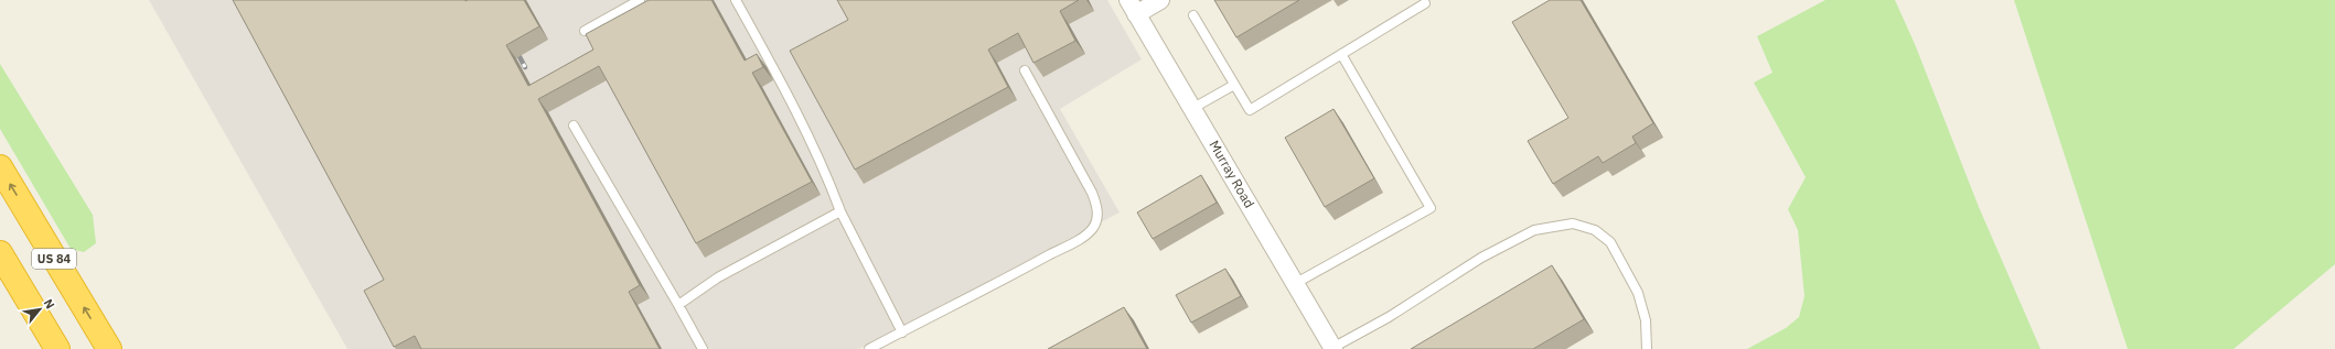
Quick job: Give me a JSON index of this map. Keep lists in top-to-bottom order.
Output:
{
  "streets": {
    "highway": ["US 84"],
    "street": ["Murray Road"]
  },
  "north": "top right"
}
